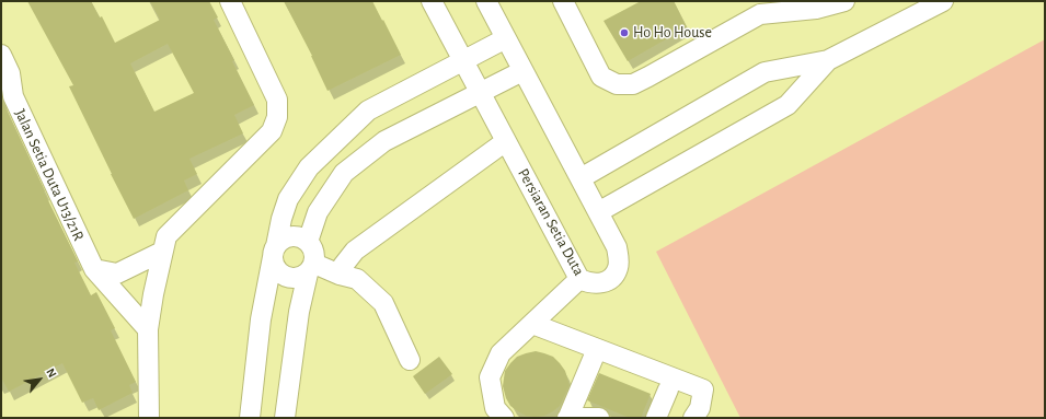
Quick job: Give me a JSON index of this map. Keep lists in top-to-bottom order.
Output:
{
  "streets": {
    "street": ["Jalan Setia Duta U13/21R", "Persiaran Setia Duta"]
  },
  "places": ["Ho Ho House"],
  "north": "top right"
}
